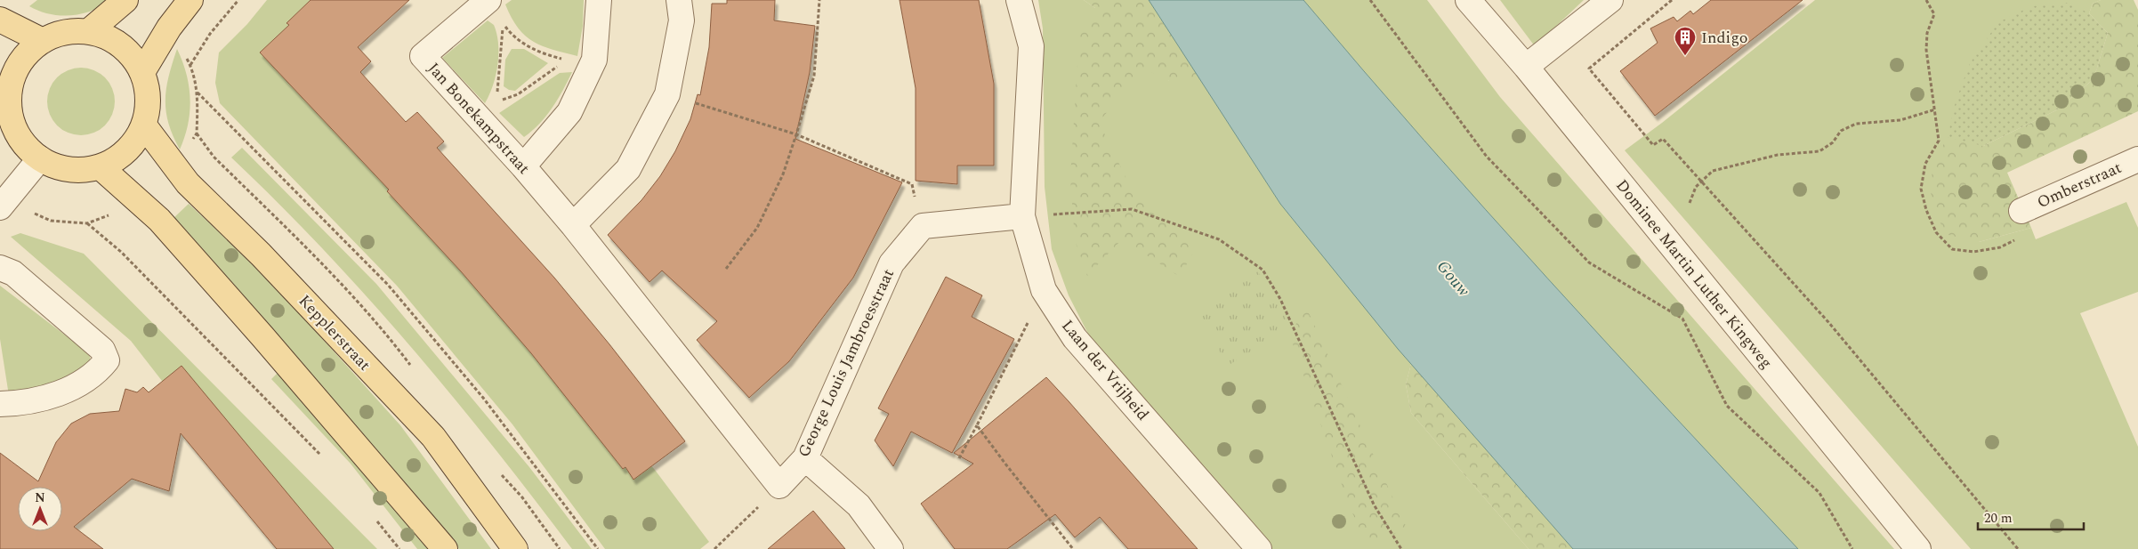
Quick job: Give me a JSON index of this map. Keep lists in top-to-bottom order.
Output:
{
  "streets": {
    "main road": ["Kepplerstraat"],
    "street": [
      "Jan Bonekampstraat",
      "Omberstraat",
      "Dominee Martin Luther Kingweg",
      "George Louis Jambroesstraat",
      "Laan der Vrijheid"
    ]
  },
  "crossings": [
    ["Jan Bonekampstraat", "George Louis Jambroesstraat"]
  ],
  "water": ["Gouw"],
  "places": {
    "building": ["Indigo"]
  },
  "scale_bar": "20 m",
  "north": "top"
}
